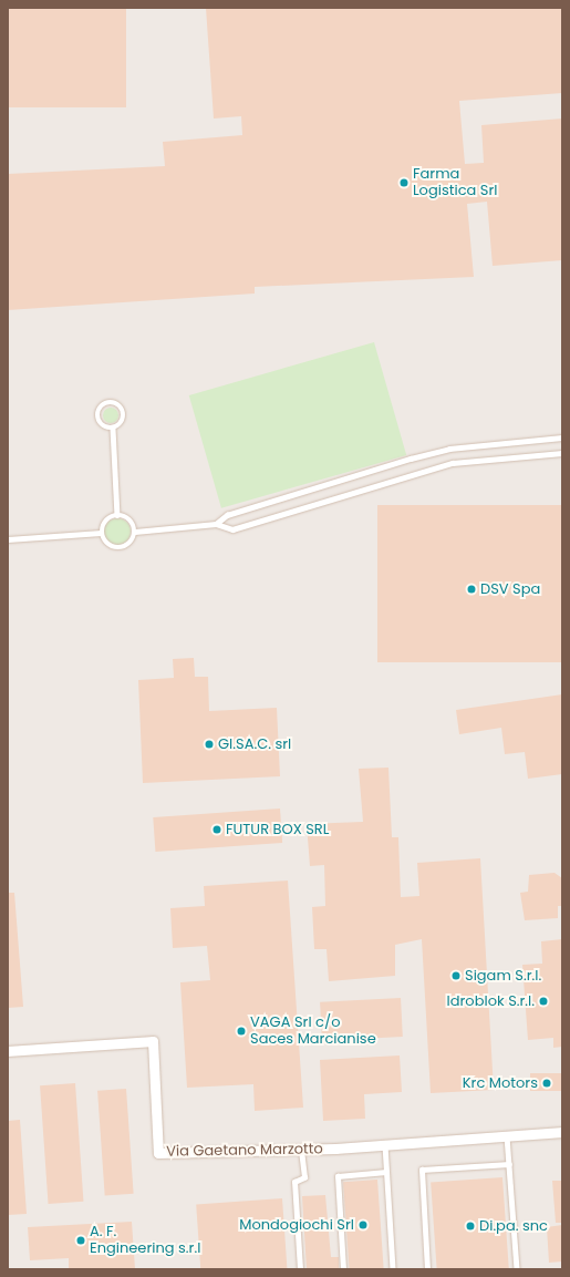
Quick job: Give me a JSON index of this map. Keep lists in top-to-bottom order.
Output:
{
  "streets": {
    "street": ["Via Gaetano Marzotto"]
  },
  "places": [
    "Farma Logistica Srl",
    "DSV Spa",
    "GI.SA.C. srl",
    "FUTUR BOX SRL",
    "Sigam S.r.l.",
    "Idroblok S.r.l.",
    "VAGA Srl c/o Saces Marcianise",
    "Krc Motors",
    "Mondogiochi Srl",
    "Di.pa. snc",
    "A. F. Engineering s.r.l"
  ]
}
